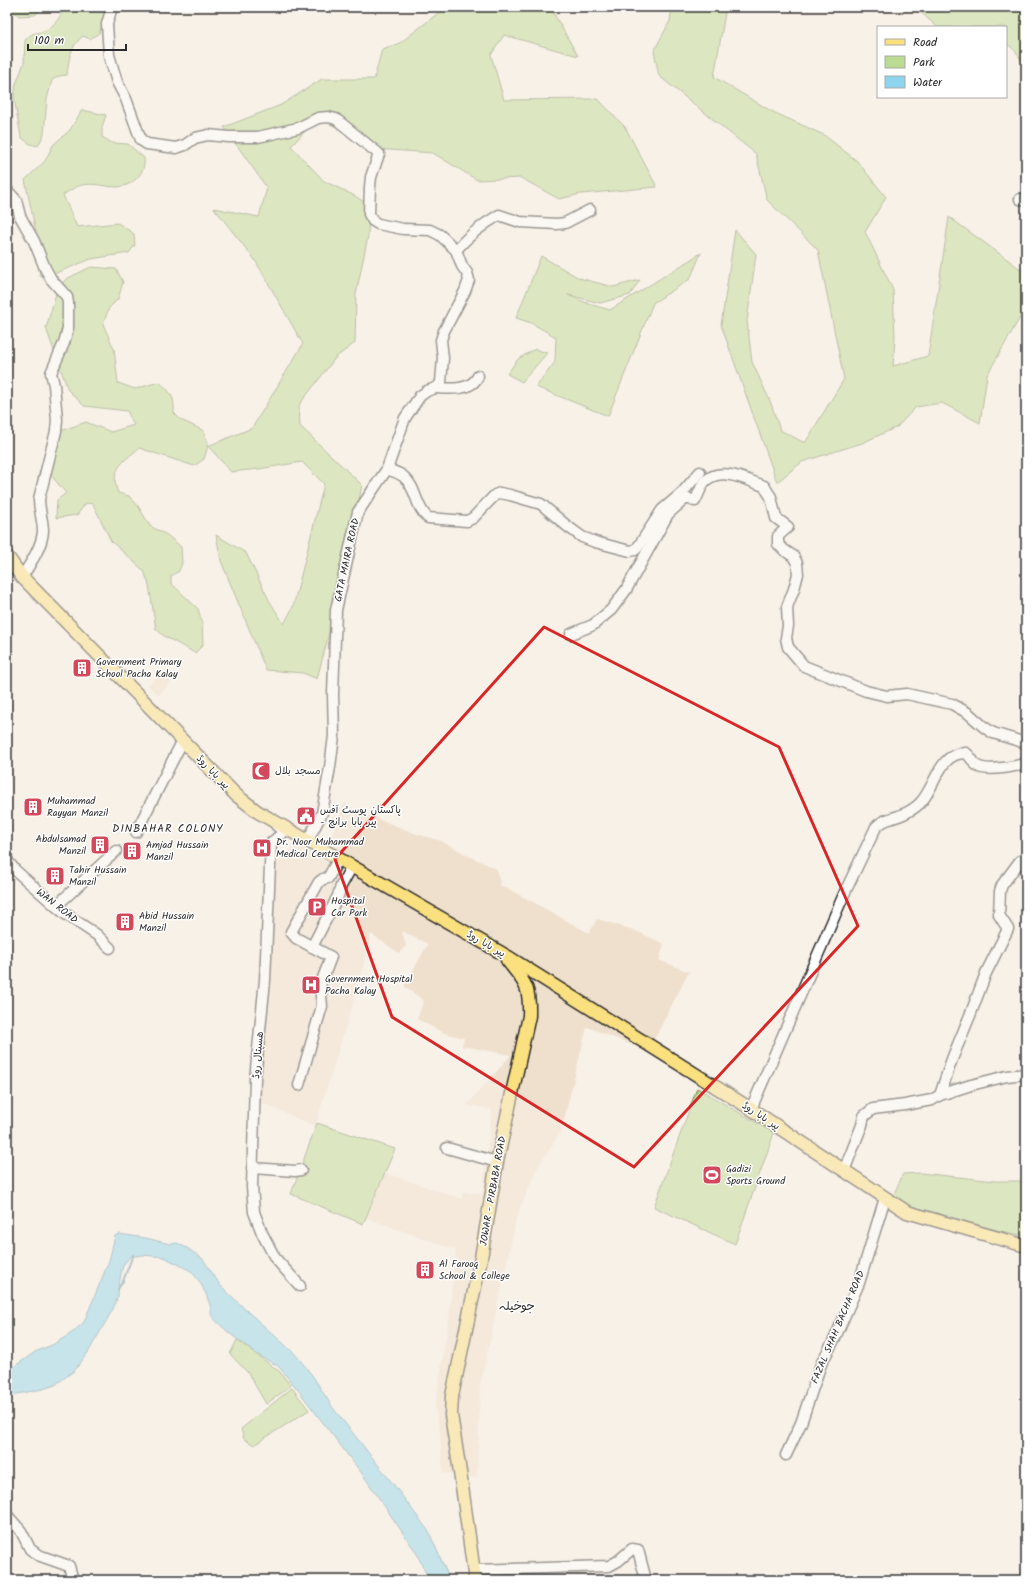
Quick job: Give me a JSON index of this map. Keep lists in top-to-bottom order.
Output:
{
  "streets": {
    "main road": ["پیر بابا روڈ", "JOWAR - PIRBABA ROAD"],
    "street": [
      "GATA MAIRA ROAD",
      "WAN ROAD",
      "ھسپتال روڈ",
      "FAZAL SHAH BACHA ROAD"
    ]
  },
  "crossings": [
    ["GATA MAIRA ROAD", "پیر بابا روڈ"],
    ["پیر بابا روڈ", "ھسپتال روڈ"],
    ["پیر بابا روڈ", "JOWAR - PIRBABA ROAD"],
    ["پیر بابا روڈ", "FAZAL SHAH BACHA ROAD"]
  ],
  "districts": ["DINBAHAR COLONY", "جوخیلہ"],
  "places": {
    "building": [
      "Government Primary School Pacha Kalay",
      "Muhammad Rayyan Manzil",
      "Abdulsamad Manzil",
      "Amjad Hussain Manzil",
      "Tahir Hussain Manzil",
      "Abid Hussain Manzil",
      "Al Farooq School & College"
    ],
    "mosque": ["مسجد بلال"],
    "public building": ["پاکستان پوسٹ آفس - پیر بابا برانچ"],
    "hospital": ["Dr. Noor Muhammad Medical Centre", "Government Hospital Pacha Kalay"],
    "parking": ["Hospital Car Park"],
    "sports": ["Gadizi Sports Ground"]
  },
  "legend": ["Road", "Park", "Water"],
  "scale_bar": "100 m"
}
